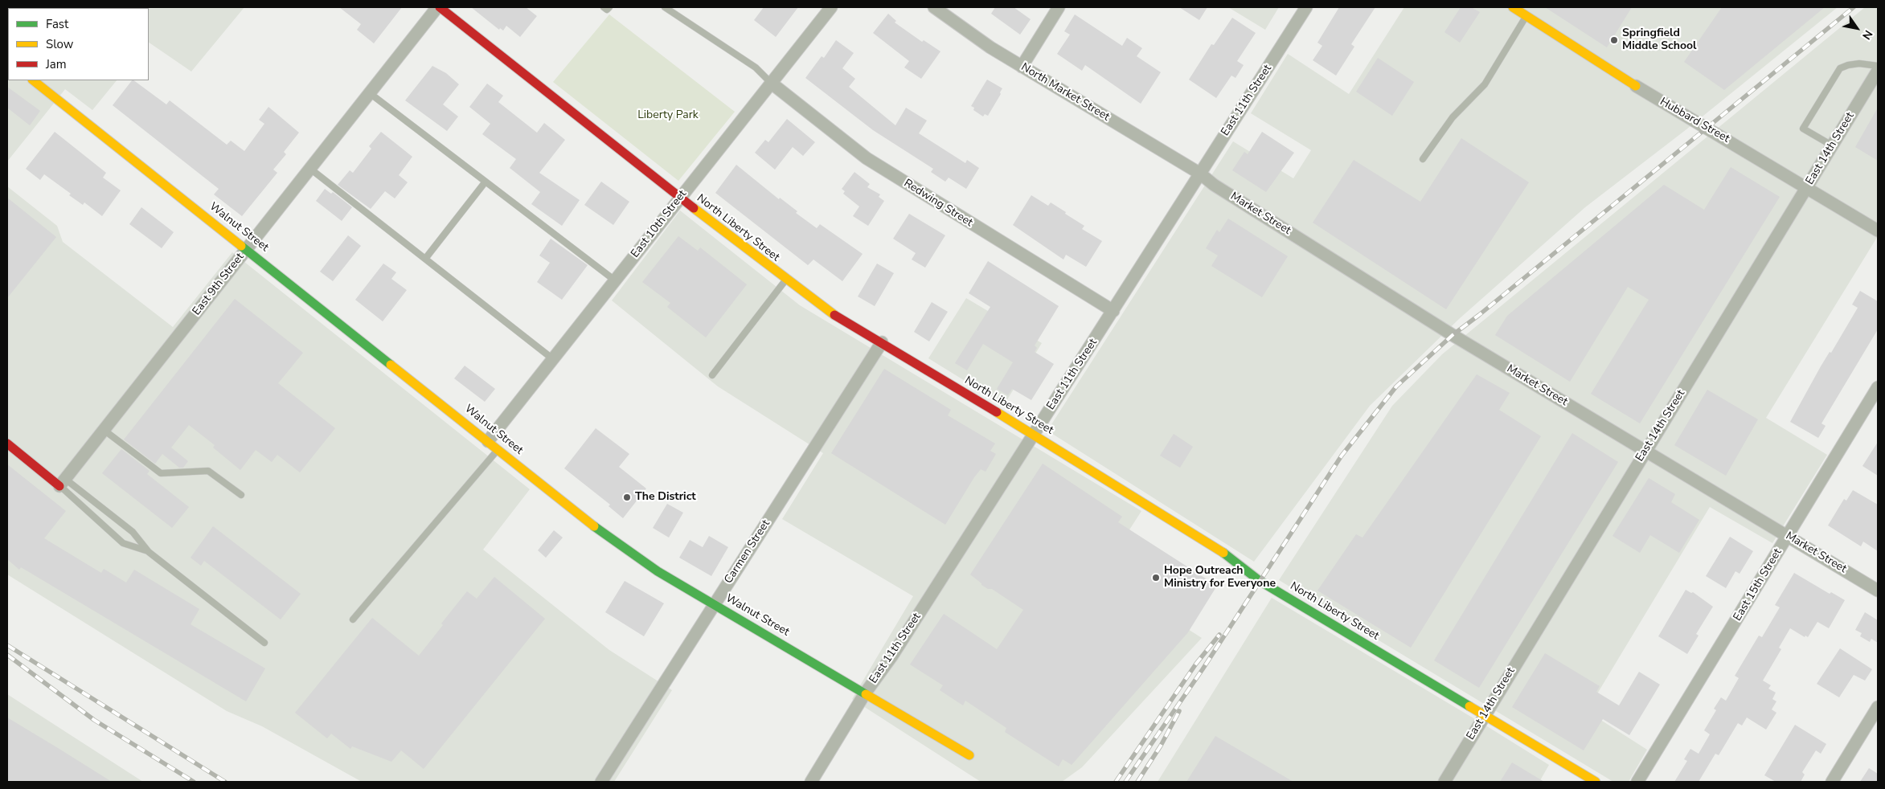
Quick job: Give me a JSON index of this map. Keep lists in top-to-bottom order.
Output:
{
  "streets": {
    "street": [
      "North Market Street",
      "East 11th Street",
      "Hubbard Street",
      "East 14th Street",
      "Redwing Street",
      "Market Street",
      "East 10th Street",
      "Walnut Street",
      "North Liberty Street",
      "East 9th Street",
      "Carmen Street",
      "East 15th Street"
    ]
  },
  "crossings": [
    ["North Market Street", "East 11th Street"],
    ["North Market Street", "Market Street"],
    ["East 11th Street", "Redwing Street"],
    ["East 11th Street", "Market Street"],
    ["East 11th Street", "Walnut Street"],
    ["East 11th Street", "North Liberty Street"],
    ["Hubbard Street", "East 14th Street"],
    ["East 14th Street", "Market Street"],
    ["East 14th Street", "North Liberty Street"],
    ["Redwing Street", "East 10th Street"],
    ["Market Street", "East 15th Street"],
    ["East 10th Street", "Walnut Street"],
    ["East 10th Street", "North Liberty Street"],
    ["Walnut Street", "East 9th Street"],
    ["Walnut Street", "Carmen Street"],
    ["North Liberty Street", "East 9th Street"],
    ["North Liberty Street", "Carmen Street"]
  ],
  "parks": ["Liberty Park"],
  "places": ["Springfield Middle School", "The District", "Hope Outreach Ministry for Everyone"],
  "legend": ["Fast", "Slow", "Jam"],
  "north": "bottom right"
}
